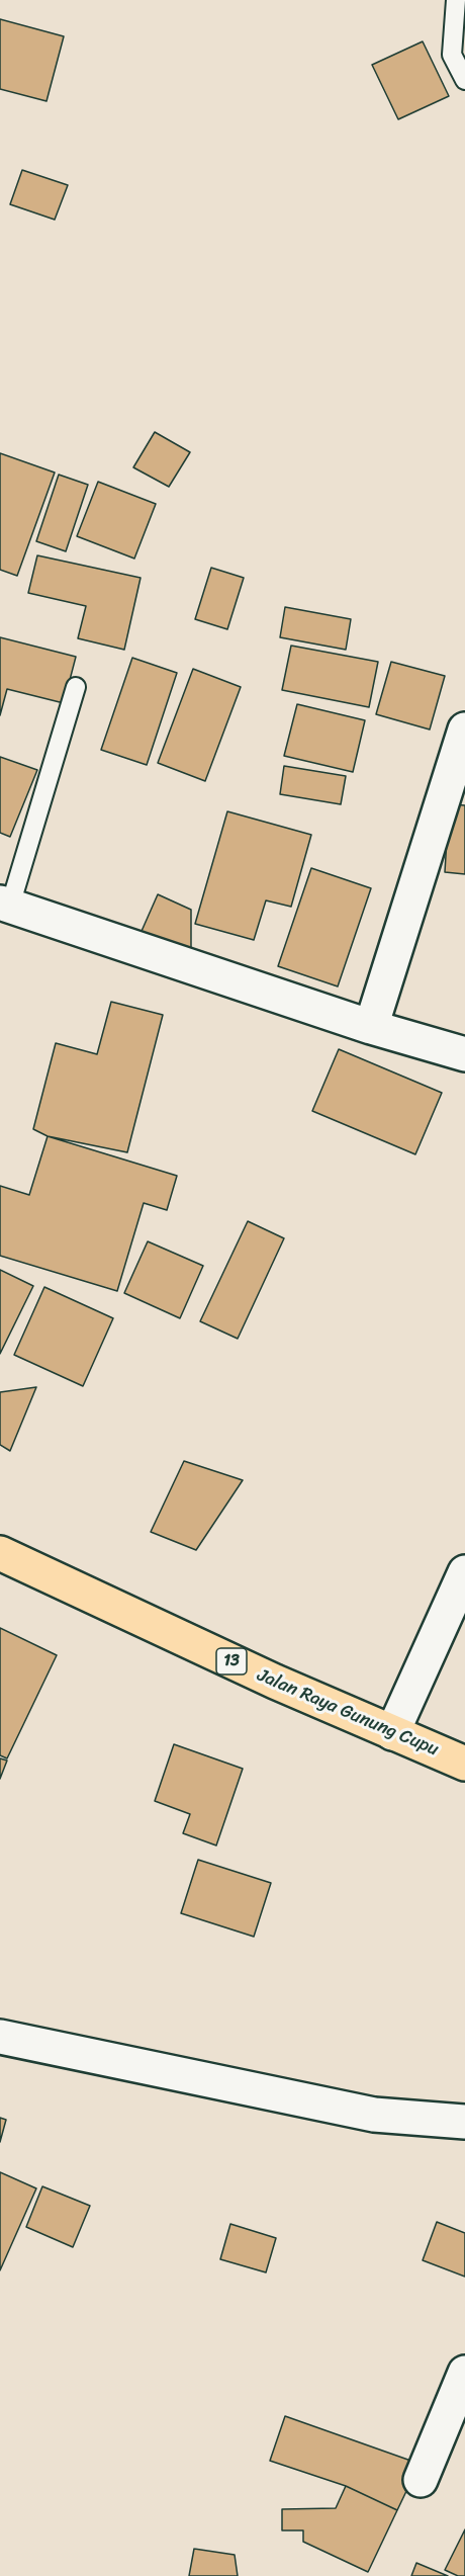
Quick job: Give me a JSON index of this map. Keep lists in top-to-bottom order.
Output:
{
  "streets": {
    "highway": ["13", "Jalan Raya Gunung Cupu"]
  }
}
